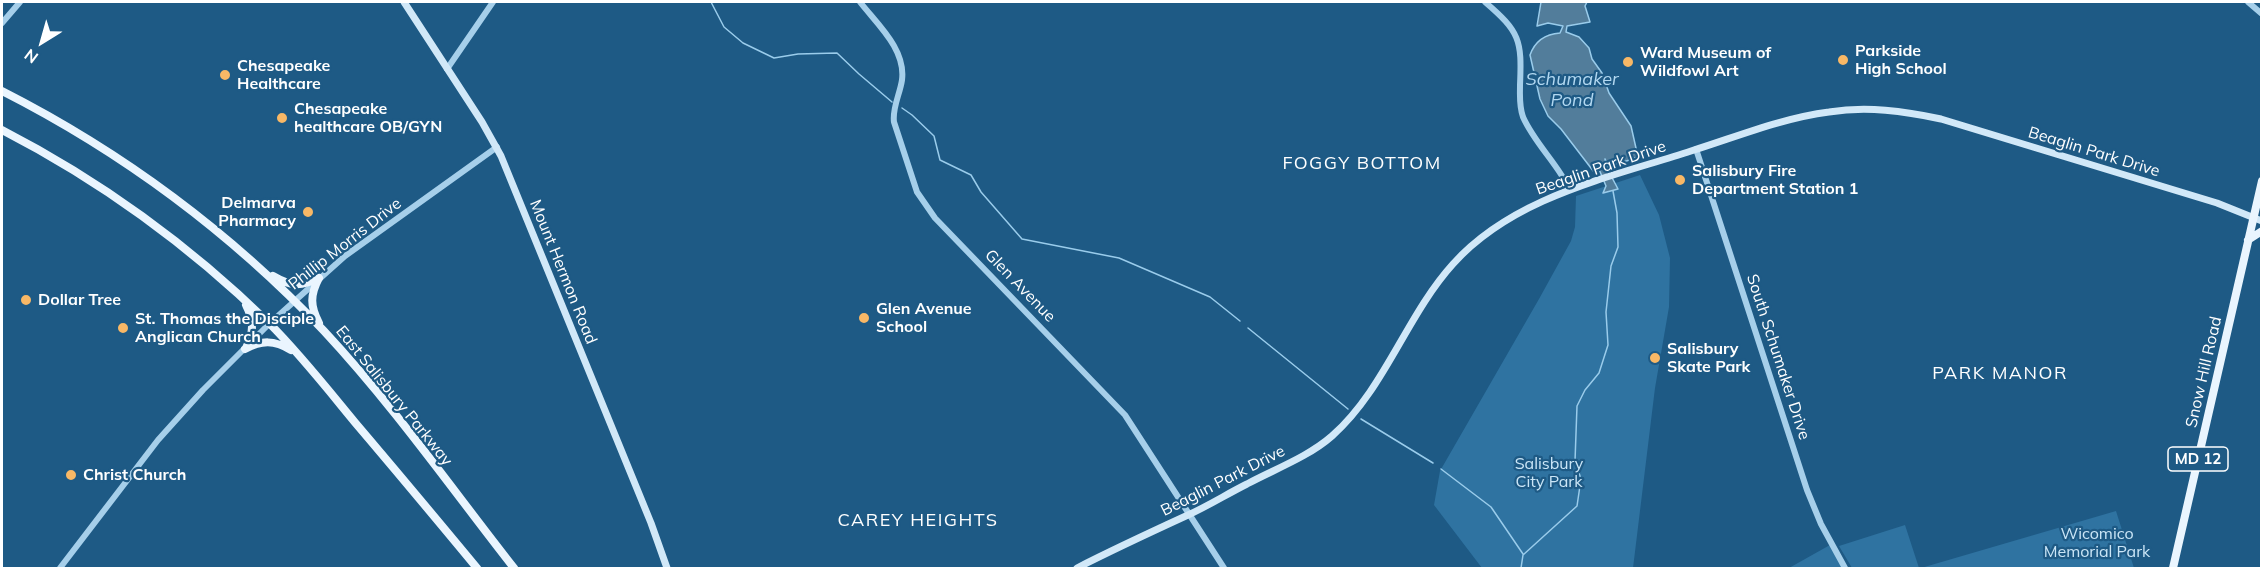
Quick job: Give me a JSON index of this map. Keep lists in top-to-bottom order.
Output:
{
  "streets": {
    "main road": [
      "Beaglin Park Drive",
      "Mount Hermon Road",
      "Snow Hill Road",
      "East Salisbury Parkway",
      "MD 12"
    ],
    "street": ["Phillip Morris Drive", "Glen Avenue", "South Schumaker Drive"]
  },
  "crossings": [
    ["Beaglin Park Drive", "Glen Avenue"],
    ["Beaglin Park Drive", "South Schumaker Drive"],
    ["Beaglin Park Drive", "Snow Hill Road"],
    ["Phillip Morris Drive", "Mount Hermon Road"],
    ["Phillip Morris Drive", "East Salisbury Parkway"]
  ],
  "districts": ["FOGGY BOTTOM", "PARK MANOR", "CAREY HEIGHTS"],
  "water": ["Schumaker Pond"],
  "parks": ["Salisbury City Park", "Wicomico Memorial Park"],
  "places": [
    "Parkside High School",
    "Ward Museum of Wildfowl Art",
    "Chesapeake Healthcare",
    "Chesapeake healthcare OB/GYN",
    "Salisbury Fire Department Station 1",
    "Delmarva Pharmacy",
    "Dollar Tree",
    "Glen Avenue School",
    "St. Thomas the Disciple Anglican Church",
    "Salisbury Skate Park",
    "Christ Church"
  ],
  "north": "bottom left"
}
